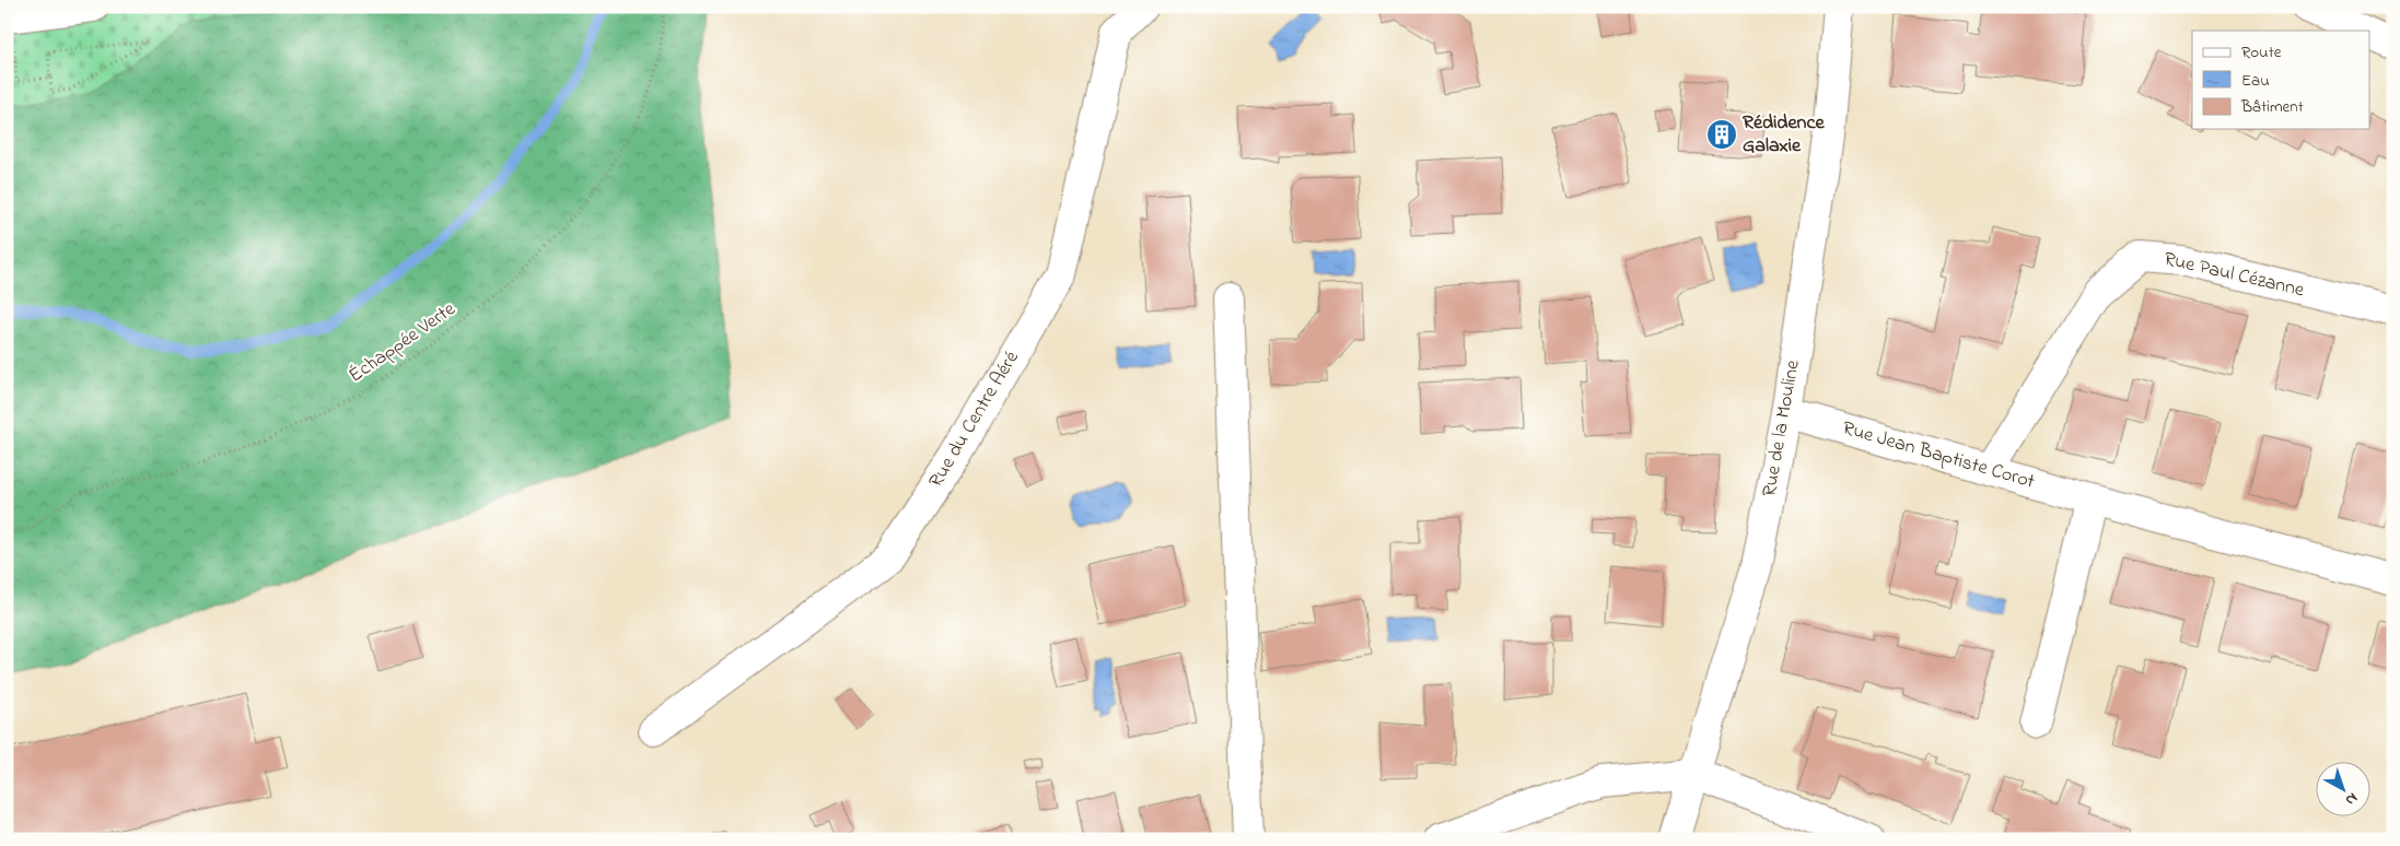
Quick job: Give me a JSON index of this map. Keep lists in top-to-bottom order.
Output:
{
  "streets": {
    "street": [
      "Rue Paul Cézanne",
      "Rue du Centre Aéré",
      "Rue de la Mouline",
      "Rue Jean Baptiste Corot"
    ],
    "path": ["Échappée Verte"]
  },
  "crossings": [
    ["Rue Paul Cézanne", "Rue Jean Baptiste Corot"],
    ["Rue de la Mouline", "Rue Jean Baptiste Corot"]
  ],
  "places": {
    "building": ["Rédidence Galaxie"]
  },
  "legend": ["Route", "Eau", "Bâtiment"],
  "north": "bottom right"
}
